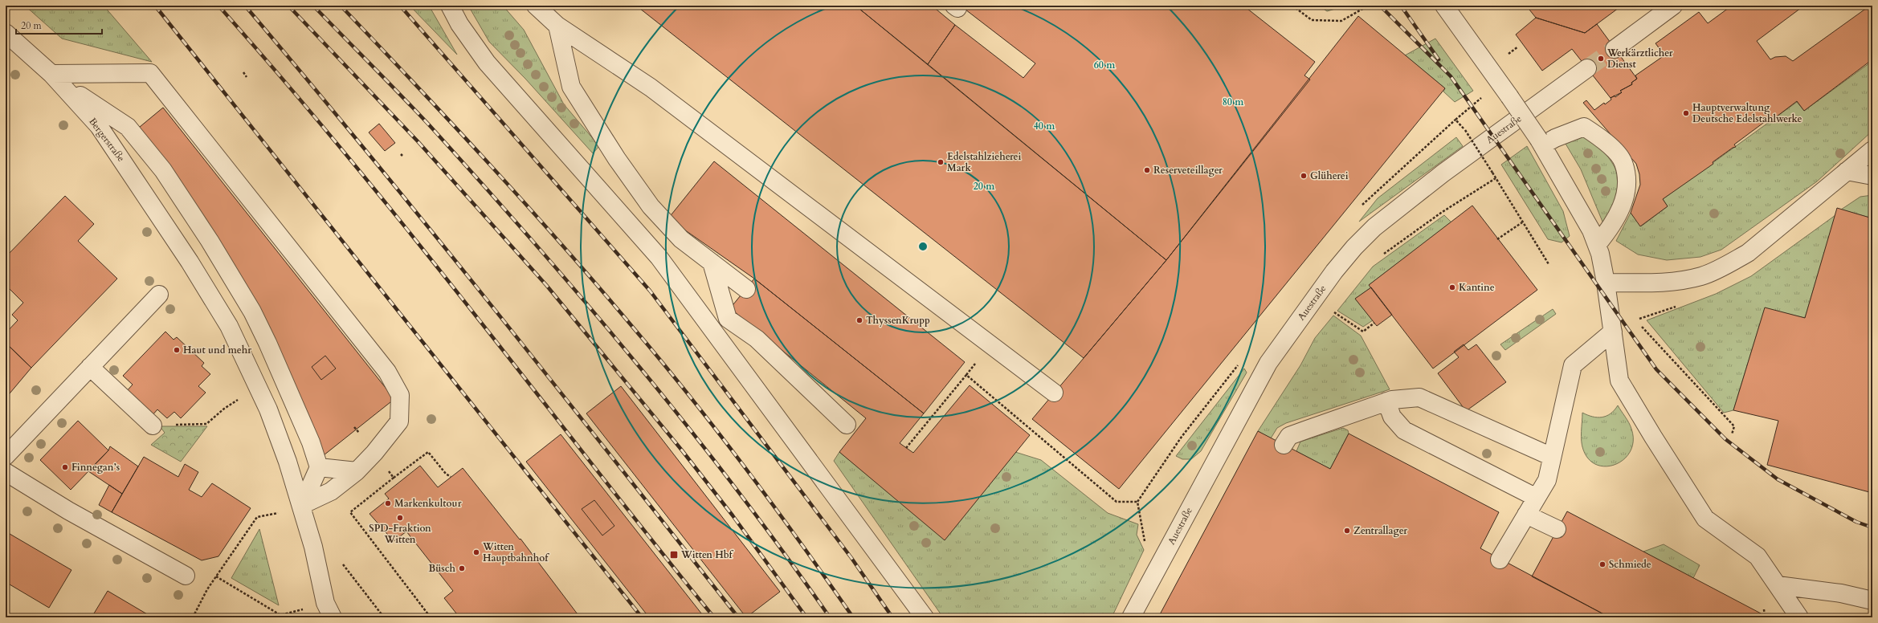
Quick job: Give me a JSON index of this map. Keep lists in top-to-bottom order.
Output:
{
  "streets": {
    "street": ["Auestraße", "Bergerstraße"]
  },
  "places": {
    "other": [
      "Werkärztlicher Dienst",
      "Hauptverwaltung Deutsche Edelstahlwerke",
      "Edelstahlzieherei Mark",
      "Reserveteillager",
      "Glüherei",
      "Kantine",
      "ThyssenKrupp",
      "Haut und mehr",
      "Finnegan’s",
      "Markenkultour",
      "SPD-Fraktion Witten",
      "Zentrallager",
      "Witten Hauptbahnhof",
      "Schmiede",
      "Büsch"
    ],
    "transit": ["Witten Hbf"]
  },
  "scale_bar": "20 m",
  "rings": [
    "60 m",
    "80 m",
    "40 m",
    "20 m"
  ]
}
